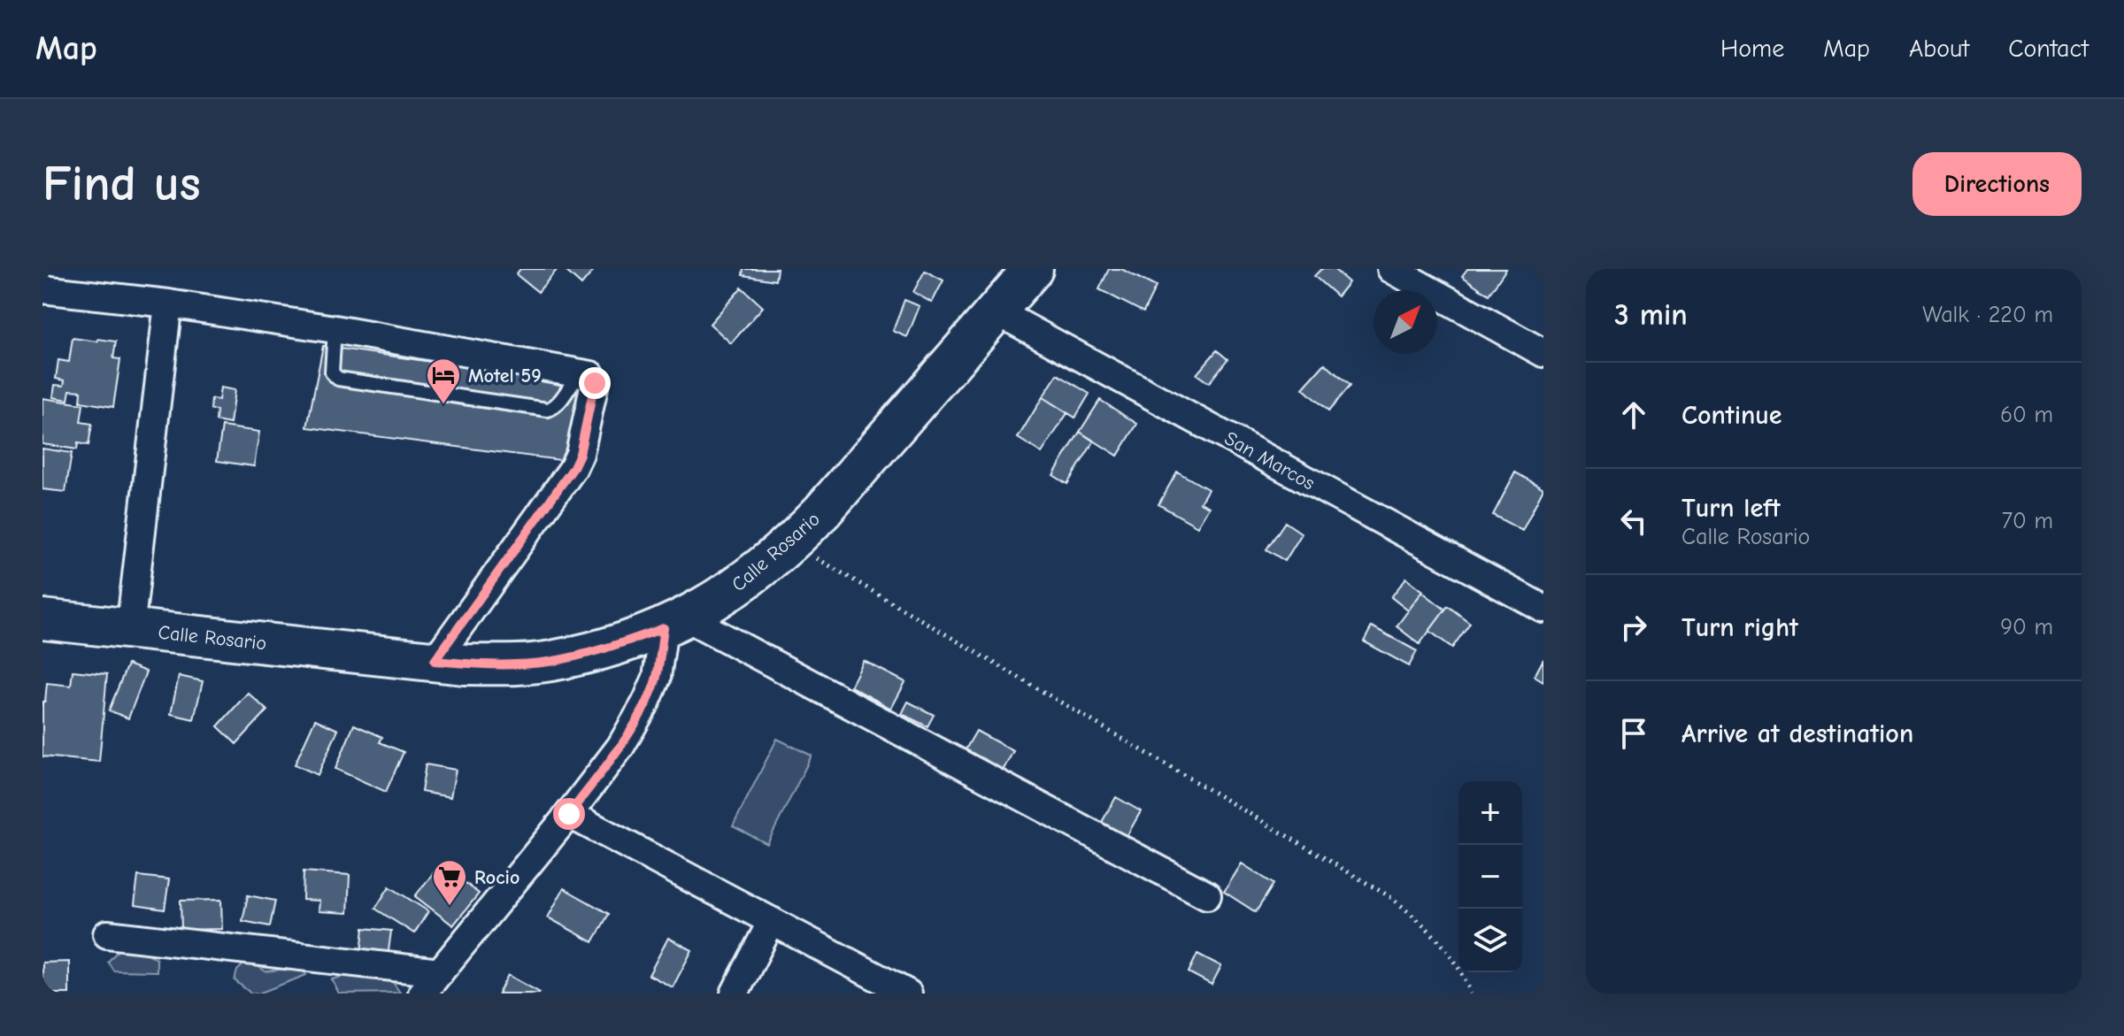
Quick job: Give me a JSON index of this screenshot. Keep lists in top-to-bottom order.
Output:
{
  "streets": {
    "main road": ["Calle Rosario"],
    "street": ["San Marcos"]
  },
  "crossings": [
    ["San Marcos", "Calle Rosario"]
  ],
  "places": {
    "hotel": ["Motel 59"],
    "supermarket": ["Rocio"]
  },
  "north": "top right",
  "page": {
    "header": "Map",
    "nav": [
      "Home",
      "Map",
      "About",
      "Contact"
    ],
    "buttons": "Directions",
    "title": "Find us",
    "heading": ["3 min", "Walk · 220 m"],
    "list": [
      ["Continue", "60 m"],
      ["Turn left", "Calle Rosario", "70 m"],
      ["Turn right", "90 m"],
      "Arrive at destination"
    ],
    "map_buttons": ["+", "−"]
  }
}
